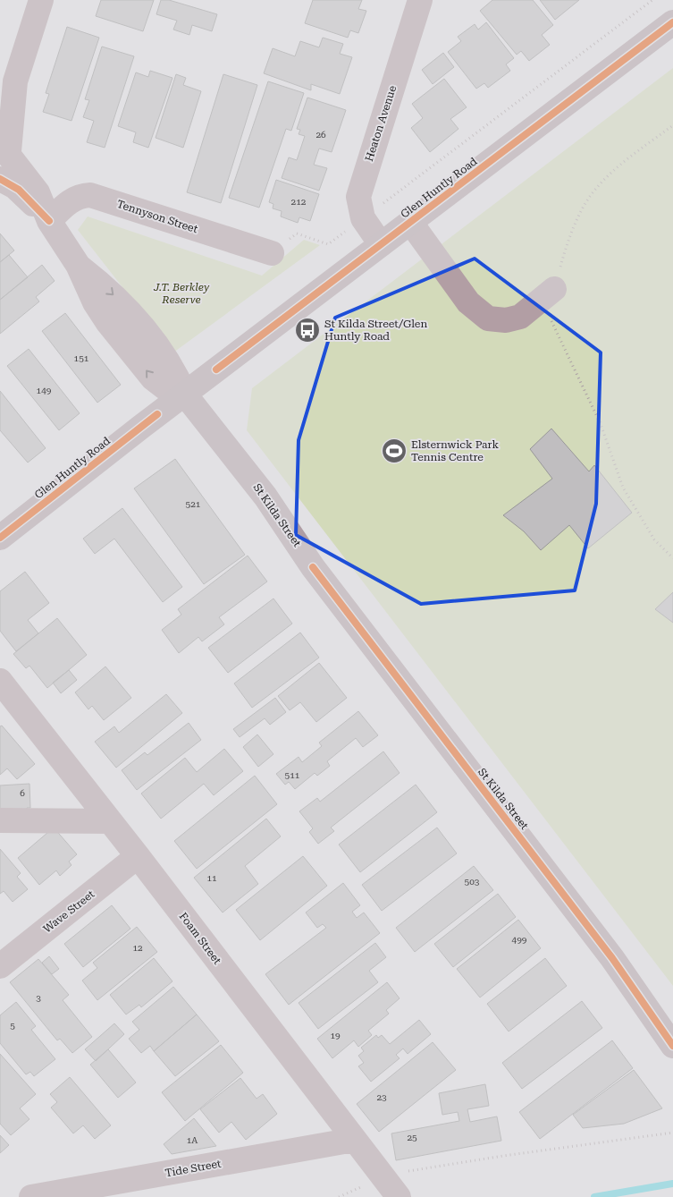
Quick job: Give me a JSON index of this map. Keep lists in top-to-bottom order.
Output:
{
  "streets": {
    "main road": ["Glen Huntly Road", "St Kilda Street"],
    "street": [
      "Heaton Avenue",
      "Tennyson Street",
      "Wave Street",
      "Foam Street",
      "Tide Street"
    ]
  },
  "crossings": [
    ["Heaton Avenue", "Glen Huntly Road"],
    ["Glen Huntly Road", "St Kilda Street"],
    ["Wave Street", "Foam Street"],
    ["Foam Street", "Tide Street"]
  ],
  "parks": ["J.T. Berkley Reserve"],
  "places": {
    "bus stop": ["St Kilda Street/Glen Huntly Road"],
    "sports": ["Elsternwick Park Tennis Centre"]
  },
  "house_numbers": [
    "26",
    "212",
    "151",
    "149",
    "521",
    "511",
    "6",
    "11",
    "503",
    "499",
    "12",
    "3",
    "5",
    "19",
    "23",
    "25",
    "1A"
  ]
}
